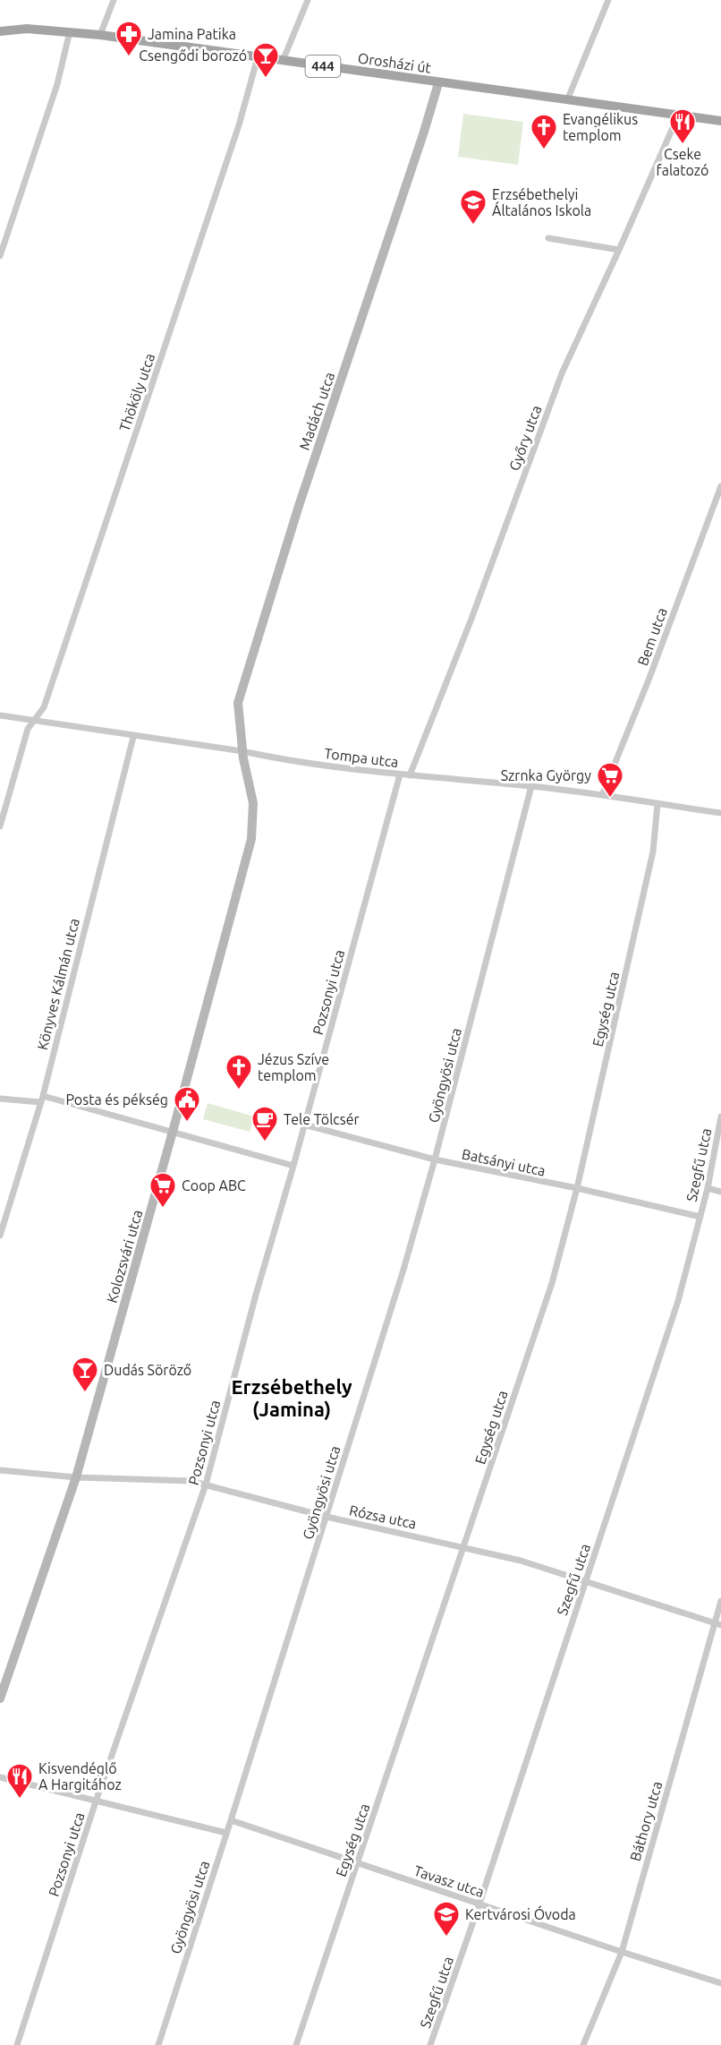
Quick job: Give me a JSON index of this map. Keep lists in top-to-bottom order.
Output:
{
  "streets": {
    "main road": ["Orosházi út", "444"],
    "street": [
      "Thököly utca",
      "Madách utca",
      "Győry utca",
      "Bem utca",
      "Tompa utca",
      "Könyves Kálmán utca",
      "Pozsonyi utca",
      "Egység utca",
      "Gyöngyösi utca",
      "Batsányi utca",
      "Szegfű utca",
      "Kolozsvári utca",
      "Rózsa utca",
      "Báthory utca",
      "Tavasz utca"
    ]
  },
  "crossings": [
    ["Orosházi út", "Thököly utca"],
    ["Orosházi út", "Madách utca"],
    ["Orosházi út", "Győry utca"],
    ["Thököly utca", "Tompa utca"],
    ["Madách utca", "Tompa utca"],
    ["Madách utca", "Kolozsvári utca"],
    ["Győry utca", "Tompa utca"],
    ["Bem utca", "Tompa utca"],
    ["Tompa utca", "Könyves Kálmán utca"],
    ["Tompa utca", "Pozsonyi utca"],
    ["Tompa utca", "Egység utca"],
    ["Tompa utca", "Gyöngyösi utca"],
    ["Tompa utca", "Kolozsvári utca"],
    ["Pozsonyi utca", "Batsányi utca"],
    ["Pozsonyi utca", "Rózsa utca"],
    ["Egység utca", "Batsányi utca"],
    ["Egység utca", "Rózsa utca"],
    ["Egység utca", "Tavasz utca"],
    ["Gyöngyösi utca", "Batsányi utca"],
    ["Gyöngyösi utca", "Rózsa utca"],
    ["Gyöngyösi utca", "Tavasz utca"],
    ["Batsányi utca", "Szegfű utca"],
    ["Szegfű utca", "Rózsa utca"],
    ["Szegfű utca", "Tavasz utca"],
    ["Kolozsvári utca", "Rózsa utca"],
    ["Rózsa utca", "Báthory utca"],
    ["Báthory utca", "Tavasz utca"]
  ],
  "districts": ["Erzsébethely (Jamina)"],
  "places": {
    "pharmacy": ["Jamina Patika"],
    "bar": ["Csengődi borozó", "Dudás Söröző"],
    "restaurant": ["Cseke falatozó", "Kisvendéglő A Hargitához"],
    "church": ["Evangélikus templom", "Jézus Szíve templom"],
    "school or university": ["Erzsébethelyi Általános Iskola", "Kertvárosi Óvoda"],
    "supermarket": ["Szrnka György", "Coop ABC"],
    "public building": ["Posta és pékség"],
    "cafe": ["Tele Tölcsér"]
  }
}
